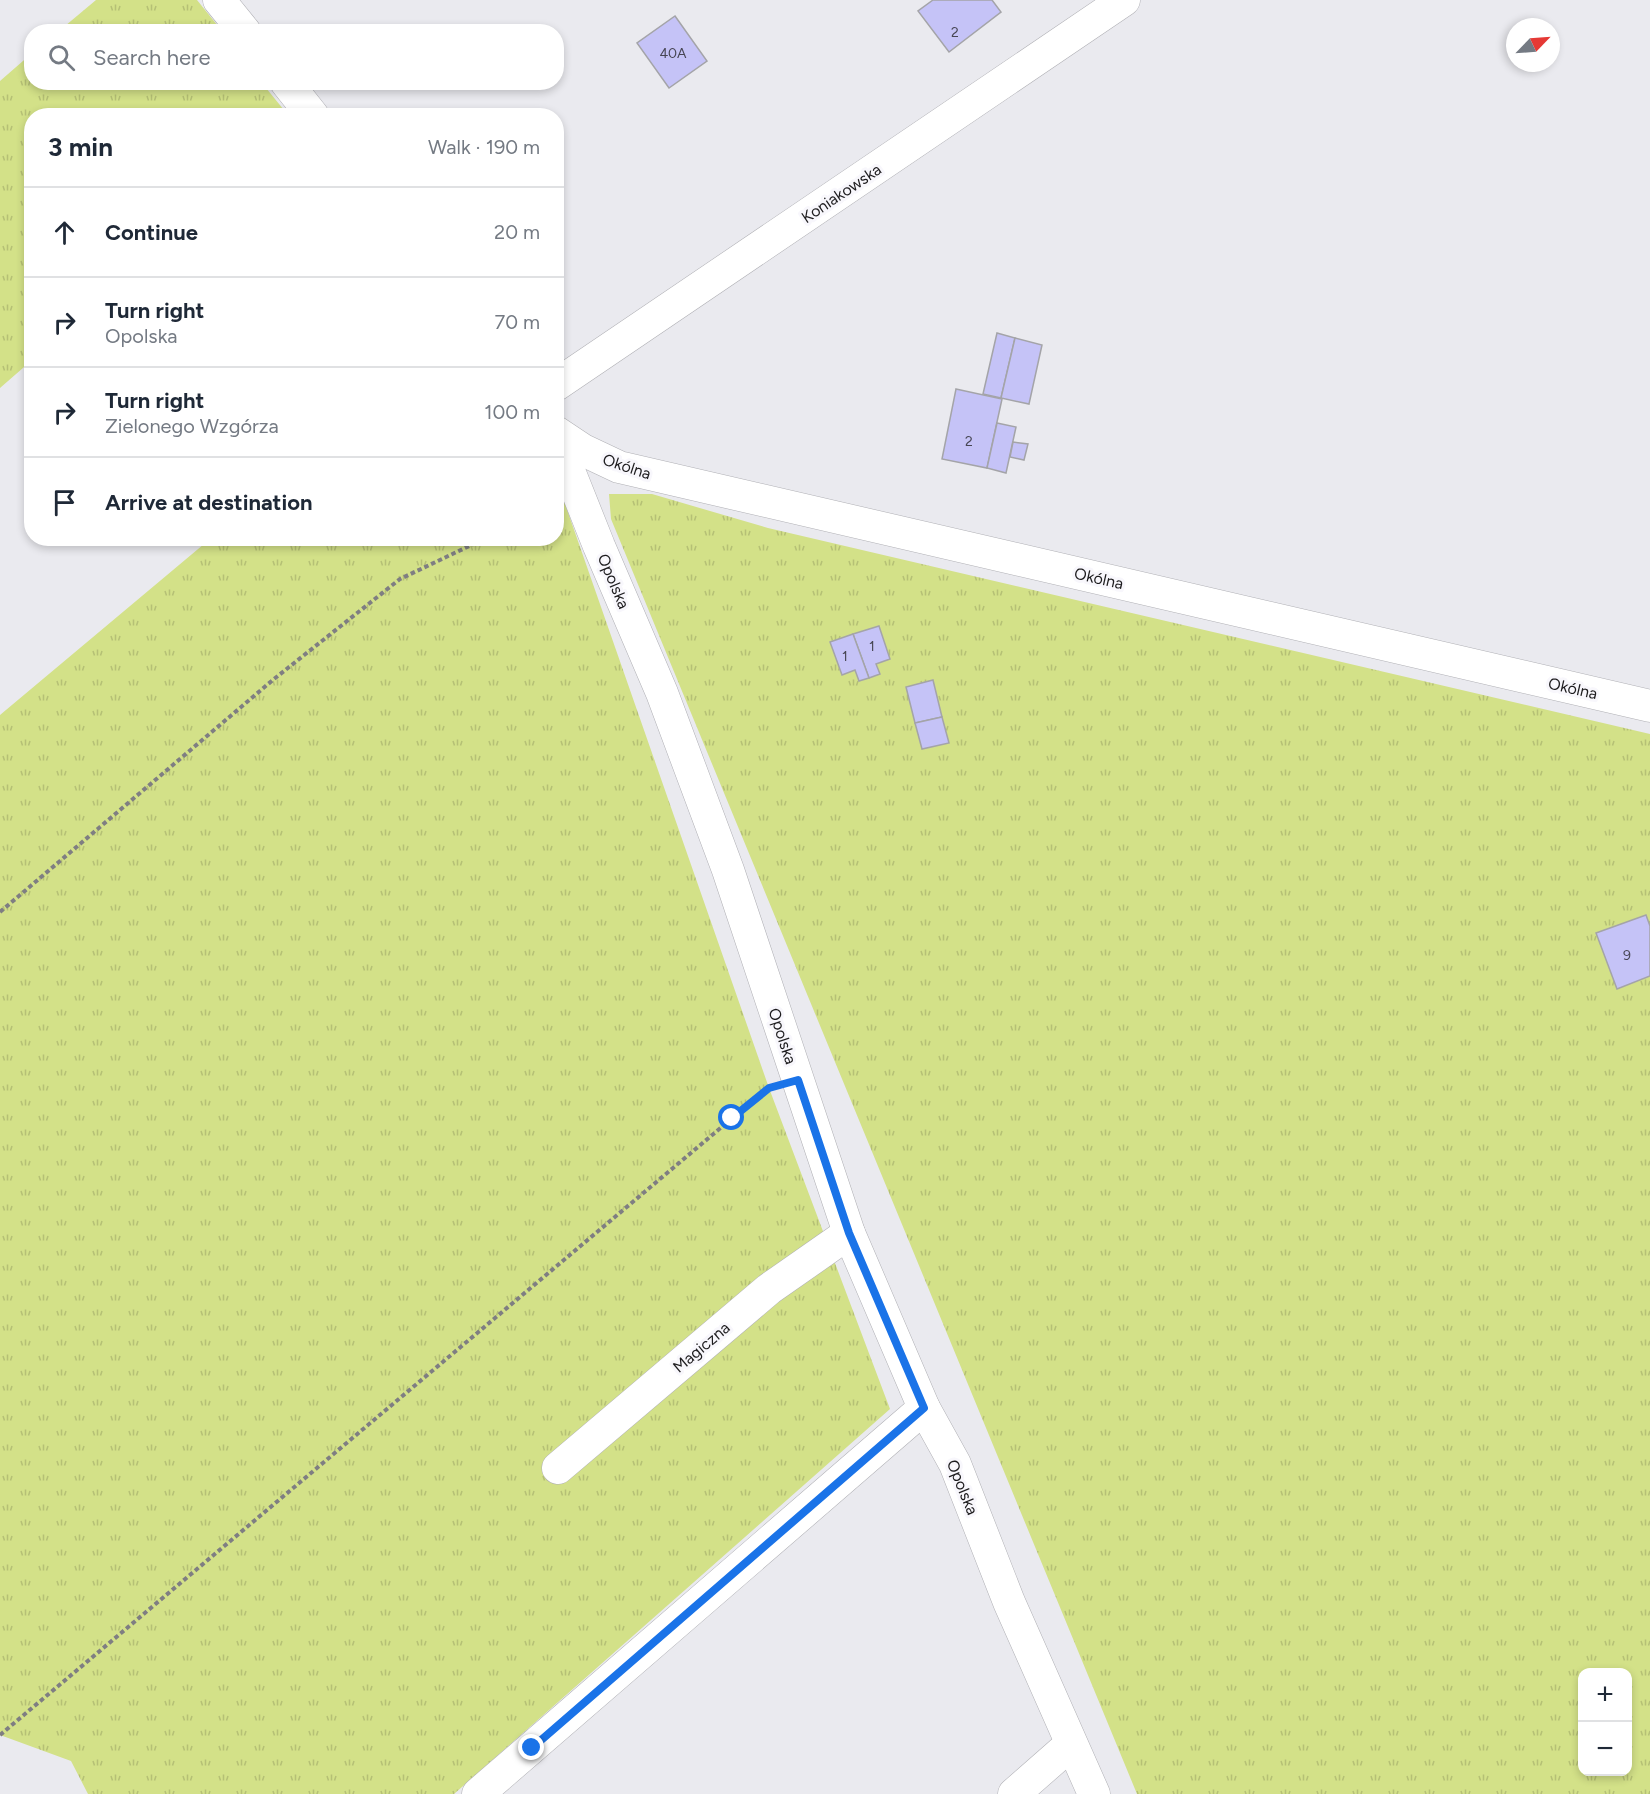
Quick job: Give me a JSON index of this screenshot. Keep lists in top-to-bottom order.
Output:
{
  "streets": {
    "street": [
      "Koniakowska",
      "Okólna",
      "Opolska",
      "Magiczna"
    ]
  },
  "crossings": [
    ["Opolska", "Magiczna"]
  ],
  "house_numbers": [
    "2",
    "40A",
    "2",
    "1",
    "1",
    "9"
  ],
  "north": "top right",
  "page": {
    "search": "Search here",
    "heading": ["3 min", "Walk · 190 m"],
    "list": [
      ["Continue", "20 m"],
      ["Turn right", "Opolska", "70 m"],
      ["Turn right", "Zielonego Wzgórza", "100 m"],
      "Arrive at destination"
    ],
    "map_buttons": ["+", "−"]
  }
}
